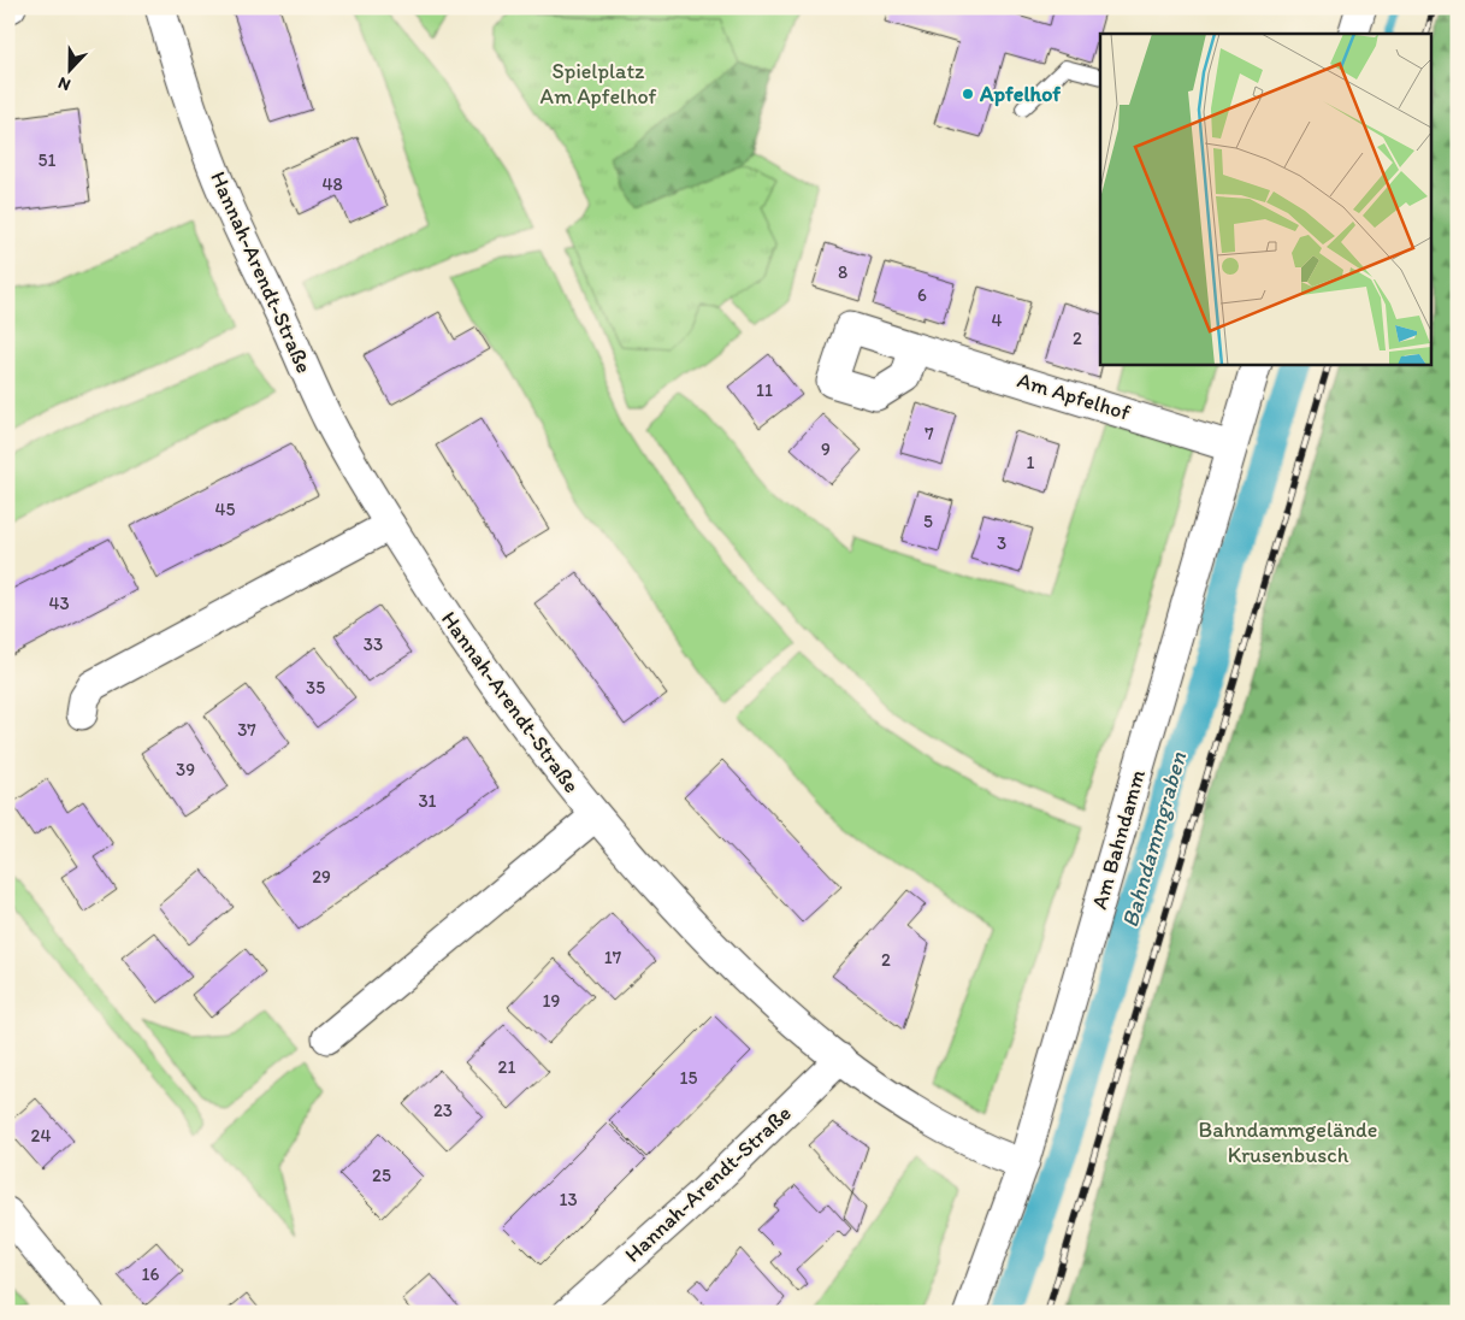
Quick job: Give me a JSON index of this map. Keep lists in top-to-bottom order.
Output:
{
  "streets": {
    "street": ["Hannah-Arendt-Straße", "Am Apfelhof", "Am Bahndamm"]
  },
  "crossings": [
    ["Hannah-Arendt-Straße", "Am Bahndamm"],
    ["Am Apfelhof", "Am Bahndamm"]
  ],
  "water": ["Bahndammgraben"],
  "parks": ["Spielplatz Am Apfelhof", "Bahndammgelände Krusenbusch"],
  "places": ["Apfelhof"],
  "house_numbers": [
    "51",
    "48",
    "8",
    "6",
    "4",
    "2",
    "11",
    "7",
    "9",
    "1",
    "45",
    "5",
    "3",
    "43",
    "33",
    "35",
    "37",
    "39",
    "31",
    "29",
    "17",
    "2",
    "19",
    "21",
    "15",
    "23",
    "24",
    "25",
    "13",
    "16"
  ],
  "north": "bottom"
}
